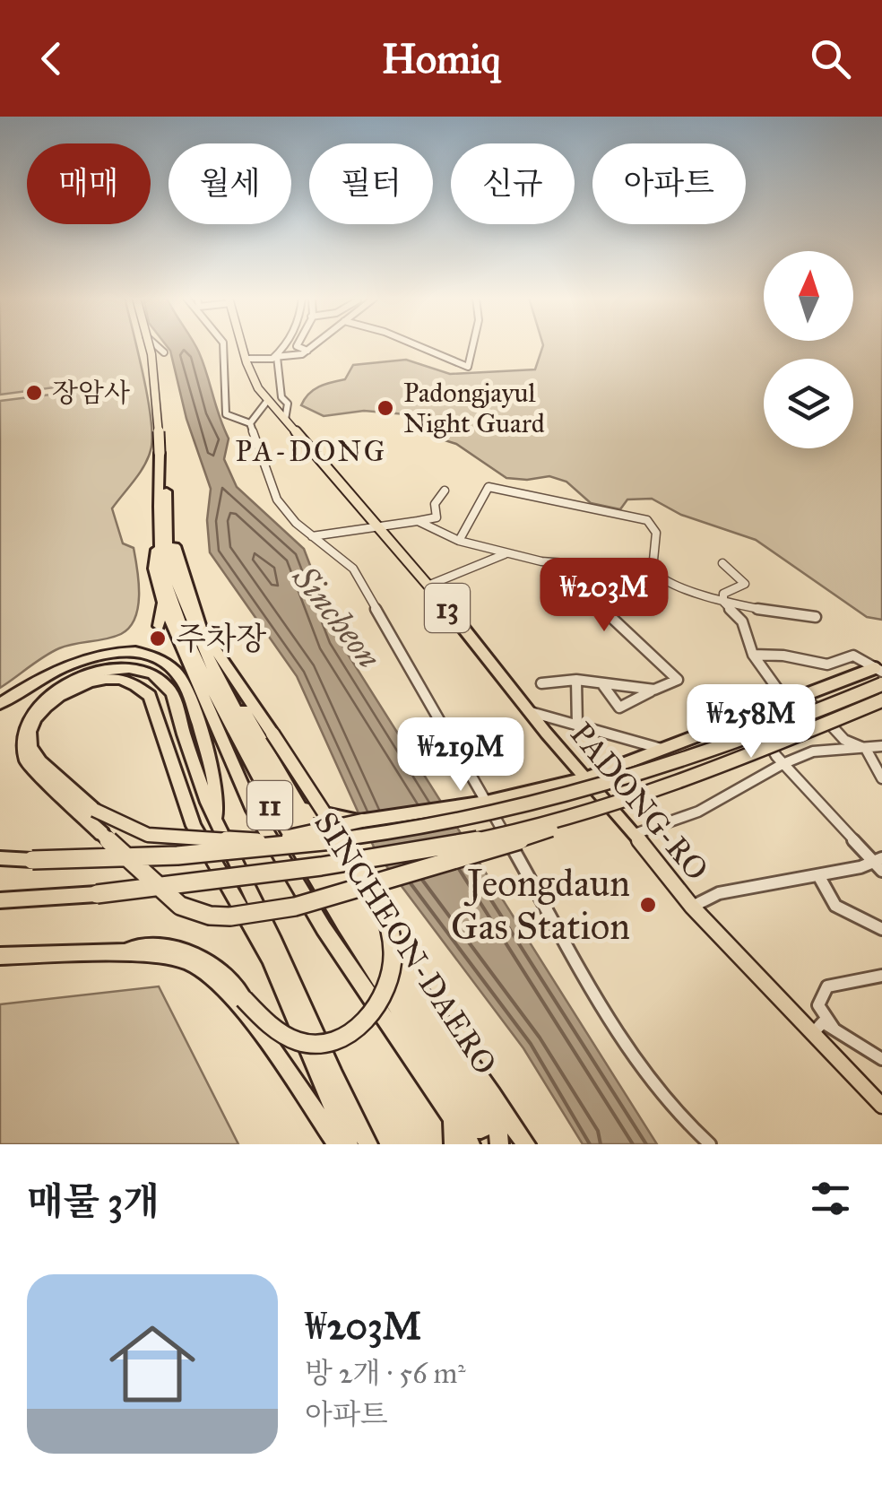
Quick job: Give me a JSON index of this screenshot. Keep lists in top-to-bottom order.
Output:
{
  "streets": {
    "highway": ["11", "SINCHEON-DAERO"],
    "main road": ["13", "PADONG-RO"]
  },
  "crossings": [
    ["11", "SINCHEON-DAERO"]
  ],
  "districts": ["PA-DONG"],
  "water": ["Sincheon"],
  "places": [
    "장암사",
    "Padongjayul Night Guard",
    "주차장",
    "Jeongdaun Gas Station"
  ],
  "north": "top",
  "page": {
    "header": "Homiq",
    "chip": [
      "매매",
      "월세",
      "필터",
      "신규",
      "아파트"
    ],
    "price": ["₩203M", "₩258M", "₩219M"],
    "heading": "매물 3개",
    "list": [
      {
        "name": "₩203M",
        "note": "방 2개 · 56 m² · 아파트"
      }
    ]
  }
}
